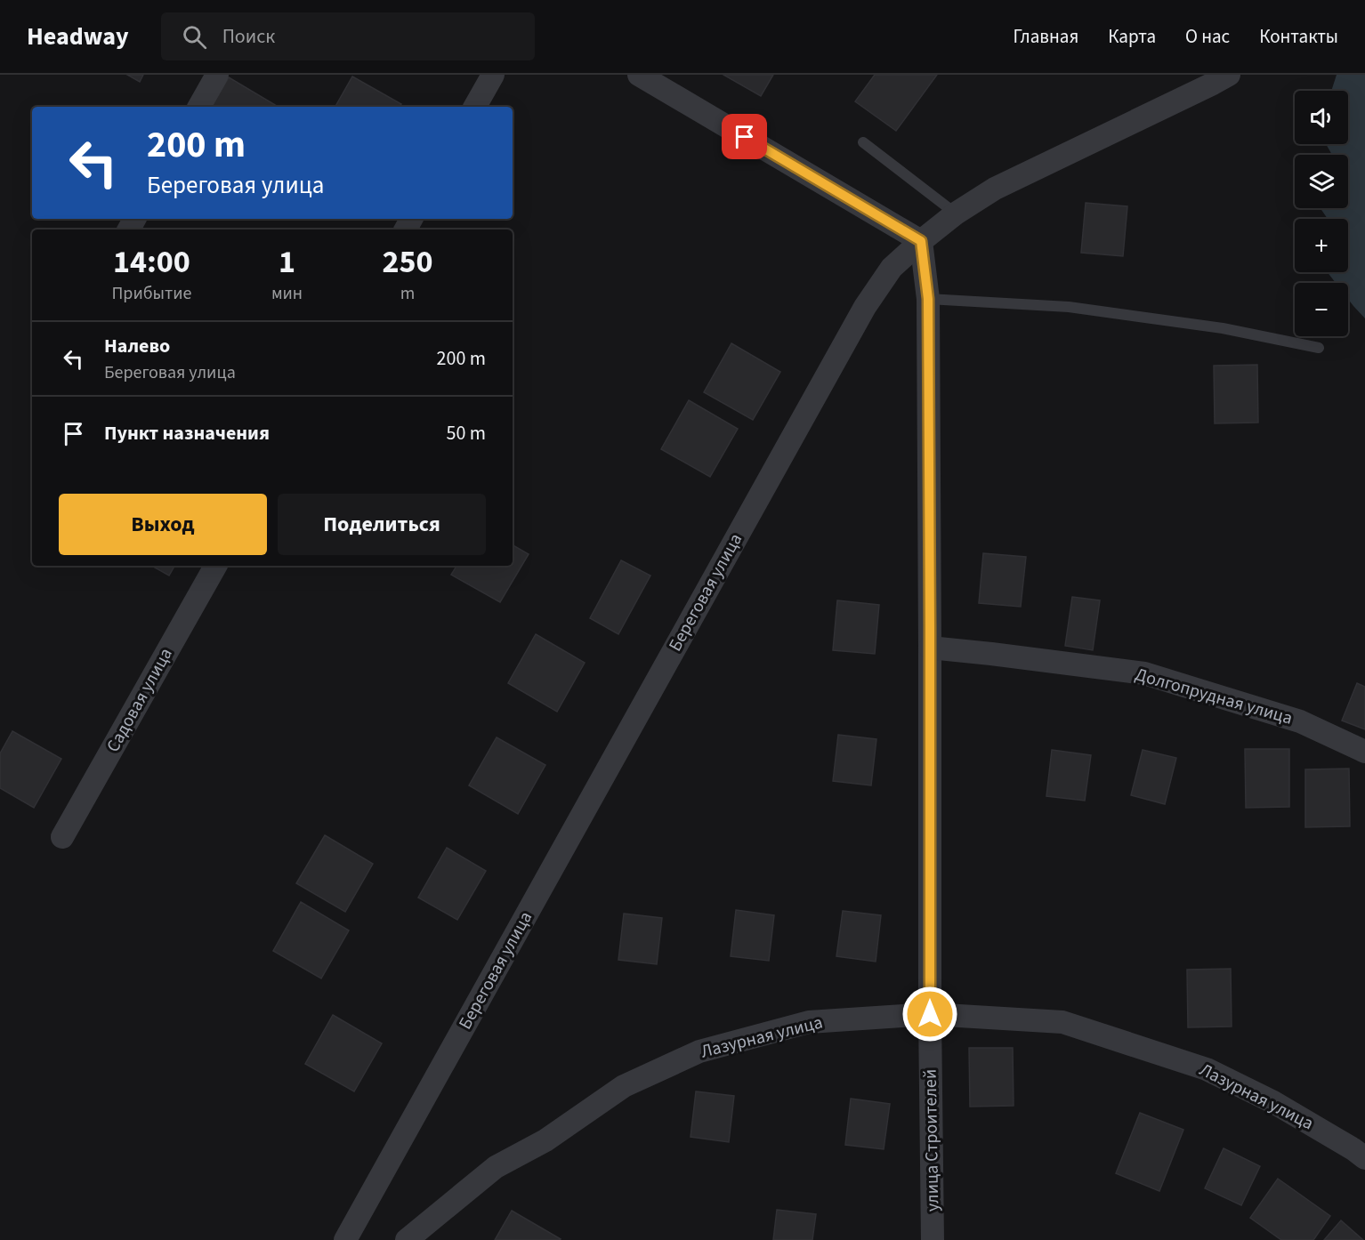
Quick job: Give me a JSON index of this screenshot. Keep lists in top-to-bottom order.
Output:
{
  "streets": {
    "street": [
      "Береговая улица",
      "Долгопрудная улица",
      "Садовая улица",
      "Лазурная улица",
      "улица Строителей"
    ]
  },
  "crossings": [
    ["Береговая улица", "улица Строителей"],
    ["Долгопрудная улица", "улица Строителей"],
    ["Лазурная улица", "улица Строителей"]
  ],
  "page": {
    "header": "Headway",
    "search": "Поиск",
    "nav": [
      "Главная",
      "Карта",
      "О нас",
      "Контакты"
    ],
    "map_buttons": ["+", "−"],
    "turn": ["200 m", "Береговая улица"],
    "eta": [
      "14:00",
      "Прибытие",
      "1",
      "мин",
      "250",
      "m"
    ],
    "list": [
      {
        "name": "Налево",
        "note": "Береговая улица",
        "value": "200 m"
      },
      {
        "name": "Пункт назначения",
        "value": "50 m"
      }
    ],
    "buttons": ["Выход", "Поделиться"]
  }
}
